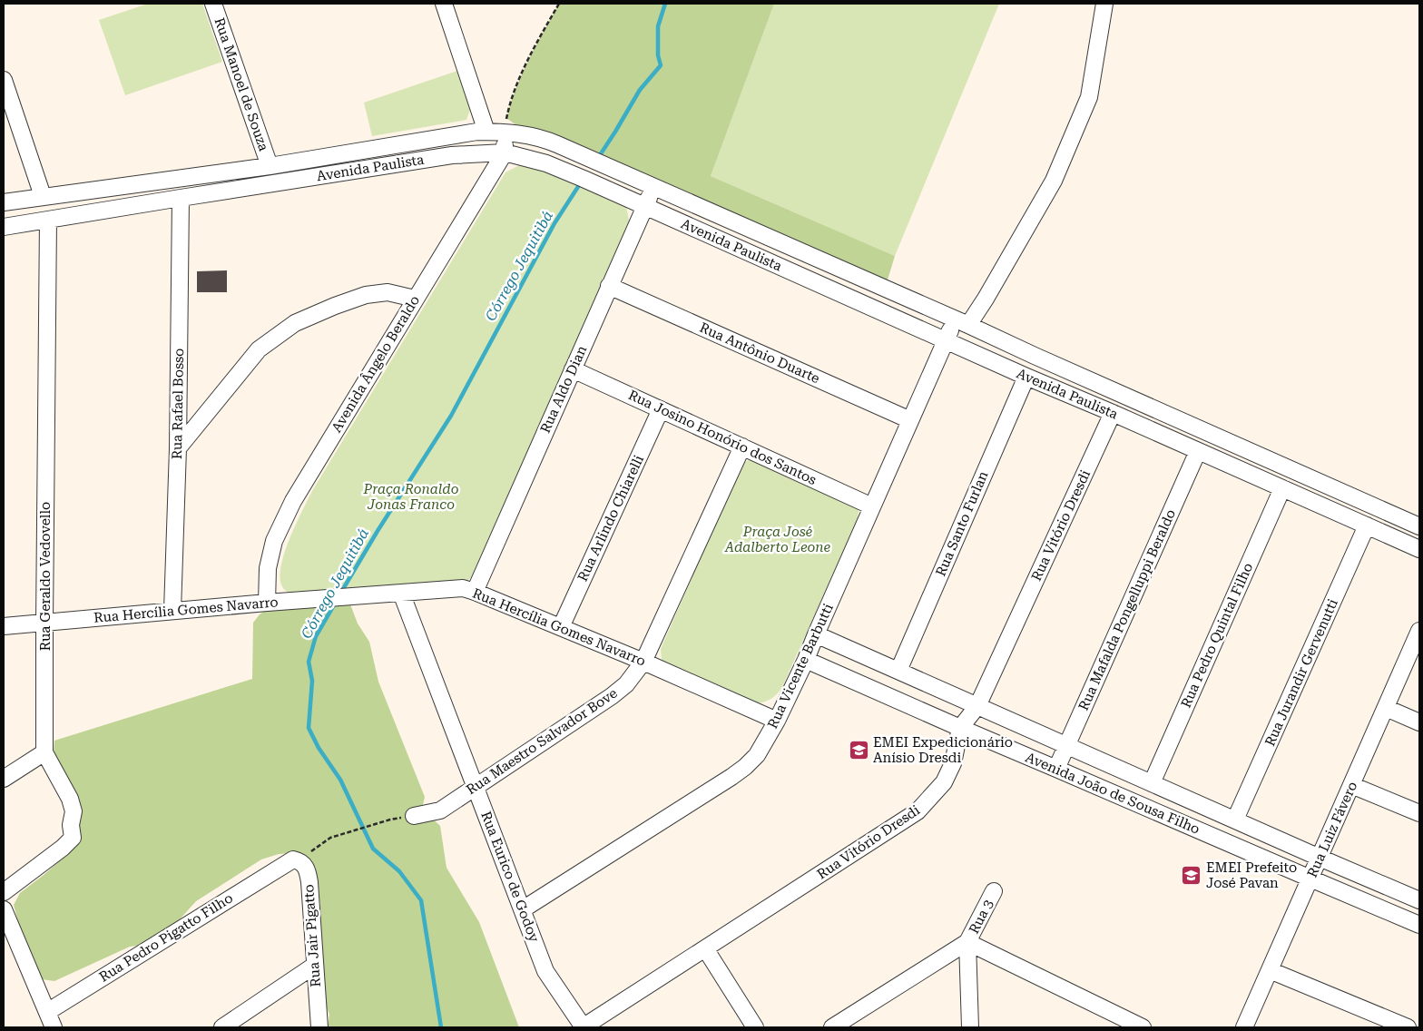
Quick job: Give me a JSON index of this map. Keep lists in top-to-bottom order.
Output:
{
  "streets": {
    "street": [
      "Rua Manoel de Souza",
      "Avenida Paulista",
      "Rua Antônio Duarte",
      "Avenida Ângelo Beraldo",
      "Rua Aldo Dian",
      "Rua Rafael Bosso",
      "Rua Josino Honório dos Santos",
      "Rua Arlindo Chiarelli",
      "Rua Santo Furlan",
      "Rua Vitório Dresdi",
      "Rua Geraldo Vedovello",
      "Rua Hercília Gomes Navarro",
      "Rua Mafalda Pongelluppi Beraldo",
      "Rua Pedro Quintal Filho",
      "Rua Vicente Barbutti",
      "Rua Jurandir Gervenutti",
      "Rua Maestro Salvador Bove",
      "Avenida João de Sousa Filho",
      "Rua Luiz Fávero",
      "Rua Eurico de Godoy",
      "Rua 3",
      "Rua Jair Pigatto",
      "Rua Pedro Pigatto Filho"
    ]
  },
  "crossings": [
    ["Rua Manoel de Souza", "Avenida Paulista"],
    ["Avenida Paulista", "Avenida Ângelo Beraldo"],
    ["Avenida Paulista", "Rua Aldo Dian"],
    ["Avenida Paulista", "Rua Rafael Bosso"],
    ["Avenida Paulista", "Rua Santo Furlan"],
    ["Avenida Paulista", "Rua Vitório Dresdi"],
    ["Avenida Paulista", "Rua Geraldo Vedovello"],
    ["Avenida Paulista", "Rua Mafalda Pongelluppi Beraldo"],
    ["Avenida Paulista", "Rua Pedro Quintal Filho"],
    ["Avenida Paulista", "Rua Vicente Barbutti"],
    ["Avenida Paulista", "Rua Jurandir Gervenutti"],
    ["Rua Antônio Duarte", "Rua Aldo Dian"],
    ["Rua Antônio Duarte", "Rua Vicente Barbutti"],
    ["Avenida Ângelo Beraldo", "Rua Hercília Gomes Navarro"],
    ["Rua Aldo Dian", "Rua Josino Honório dos Santos"],
    ["Rua Aldo Dian", "Rua Hercília Gomes Navarro"],
    ["Rua Rafael Bosso", "Rua Hercília Gomes Navarro"],
    ["Rua Josino Honório dos Santos", "Rua Arlindo Chiarelli"],
    ["Rua Josino Honório dos Santos", "Rua Vicente Barbutti"],
    ["Rua Josino Honório dos Santos", "Rua Maestro Salvador Bove"],
    ["Rua Arlindo Chiarelli", "Rua Hercília Gomes Navarro"],
    ["Rua Santo Furlan", "Avenida João de Sousa Filho"],
    ["Rua Vitório Dresdi", "Avenida João de Sousa Filho"],
    ["Rua Vitório Dresdi", "Rua Eurico de Godoy"],
    ["Rua Geraldo Vedovello", "Rua Hercília Gomes Navarro"],
    ["Rua Hercília Gomes Navarro", "Rua Vicente Barbutti"],
    ["Rua Hercília Gomes Navarro", "Rua Maestro Salvador Bove"],
    ["Rua Hercília Gomes Navarro", "Rua Eurico de Godoy"],
    ["Rua Mafalda Pongelluppi Beraldo", "Avenida João de Sousa Filho"],
    ["Rua Pedro Quintal Filho", "Avenida João de Sousa Filho"],
    ["Rua Vicente Barbutti", "Avenida João de Sousa Filho"],
    ["Rua Vicente Barbutti", "Rua Eurico de Godoy"],
    ["Rua Jurandir Gervenutti", "Avenida João de Sousa Filho"],
    ["Rua Maestro Salvador Bove", "Rua Eurico de Godoy"],
    ["Avenida João de Sousa Filho", "Rua Luiz Fávero"],
    ["Rua Jair Pigatto", "Rua Pedro Pigatto Filho"]
  ],
  "water": ["Córrego Jequitibá"],
  "parks": ["Praça Ronaldo Jonas Franco", "Praça José Adalberto Leone"],
  "places": {
    "school or university": ["EMEI Expedicionário Anísio Dresdi", "EMEI Prefeito José Pavan"]
  }
}
